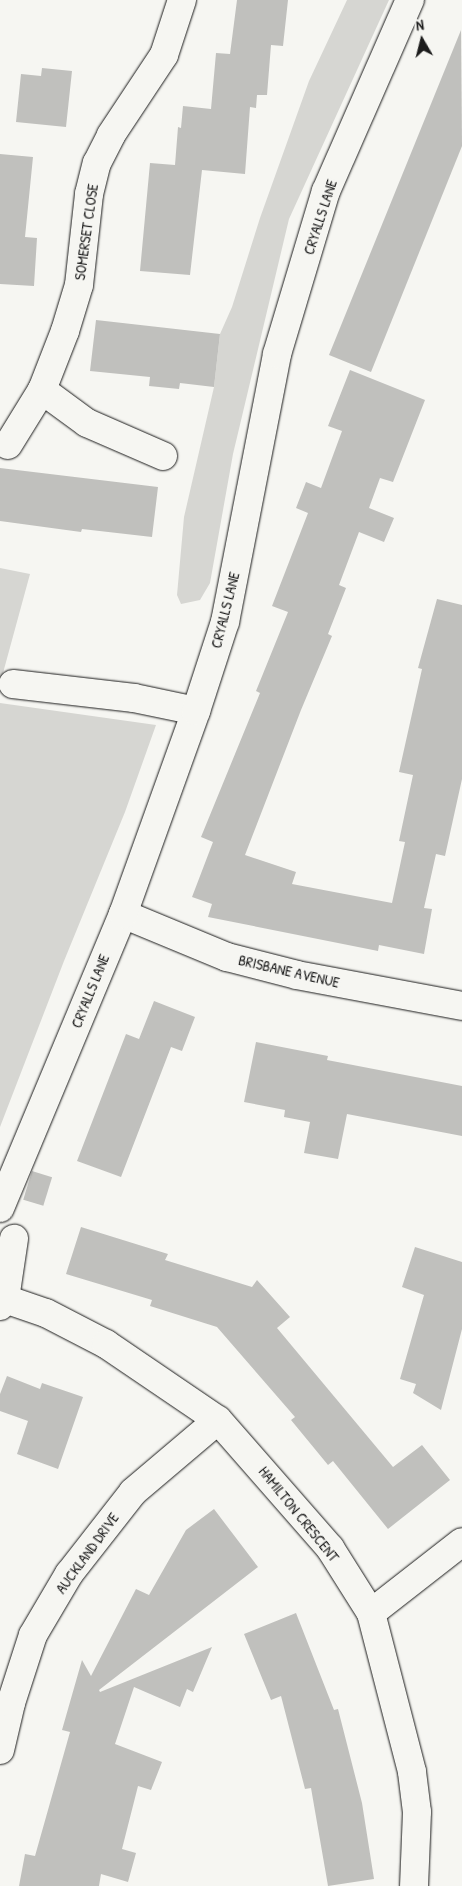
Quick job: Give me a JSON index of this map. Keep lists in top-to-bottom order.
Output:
{
  "streets": {
    "street": [
      "CRYALLS LANE",
      "SOMERSET CLOSE",
      "BRISBANE AVENUE",
      "HAMILTON CRESCENT",
      "AUCKLAND DRIVE"
    ]
  },
  "crossings": [
    ["CRYALLS LANE", "BRISBANE AVENUE"],
    ["HAMILTON CRESCENT", "AUCKLAND DRIVE"]
  ],
  "north": "top"
}
